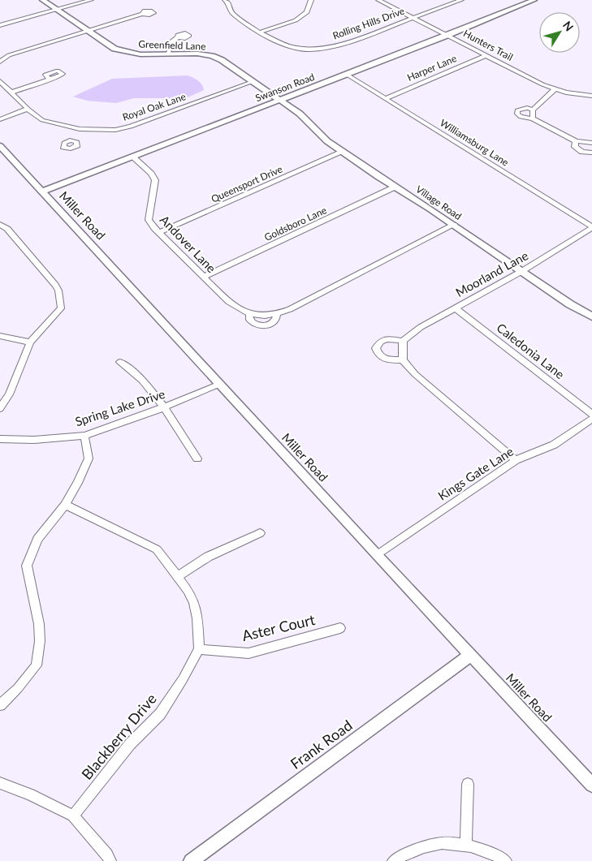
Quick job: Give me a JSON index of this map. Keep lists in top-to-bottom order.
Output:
{
  "streets": {
    "street": [
      "Rolling Hills Drive",
      "Greenfield Lane",
      "Hunters Trail",
      "Harper Lane",
      "Swanson Road",
      "Royal Oak Lane",
      "Williamsburg Lane",
      "Queensport Drive",
      "Village Road",
      "Miller Road",
      "Goldsboro Lane",
      "Andover Lane",
      "Moorland Lane",
      "Caledonia Lane",
      "Spring Lake Drive",
      "Kings Gate Lane",
      "Aster Court",
      "Blackberry Drive",
      "Frank Road"
    ]
  },
  "crossings": [
    ["Rolling Hills Drive", "Hunters Trail"],
    ["Greenfield Lane", "Swanson Road"],
    ["Greenfield Lane", "Royal Oak Lane"],
    ["Greenfield Lane", "Village Road"],
    ["Hunters Trail", "Harper Lane"],
    ["Hunters Trail", "Swanson Road"],
    ["Harper Lane", "Williamsburg Lane"],
    ["Swanson Road", "Williamsburg Lane"],
    ["Swanson Road", "Village Road"],
    ["Swanson Road", "Miller Road"],
    ["Swanson Road", "Andover Lane"],
    ["Williamsburg Lane", "Moorland Lane"],
    ["Queensport Drive", "Village Road"],
    ["Queensport Drive", "Andover Lane"],
    ["Village Road", "Goldsboro Lane"],
    ["Village Road", "Andover Lane"],
    ["Village Road", "Moorland Lane"],
    ["Miller Road", "Spring Lake Drive"],
    ["Miller Road", "Kings Gate Lane"],
    ["Miller Road", "Frank Road"],
    ["Goldsboro Lane", "Andover Lane"],
    ["Moorland Lane", "Caledonia Lane"],
    ["Aster Court", "Blackberry Drive"]
  ],
  "north": "top right"
}
